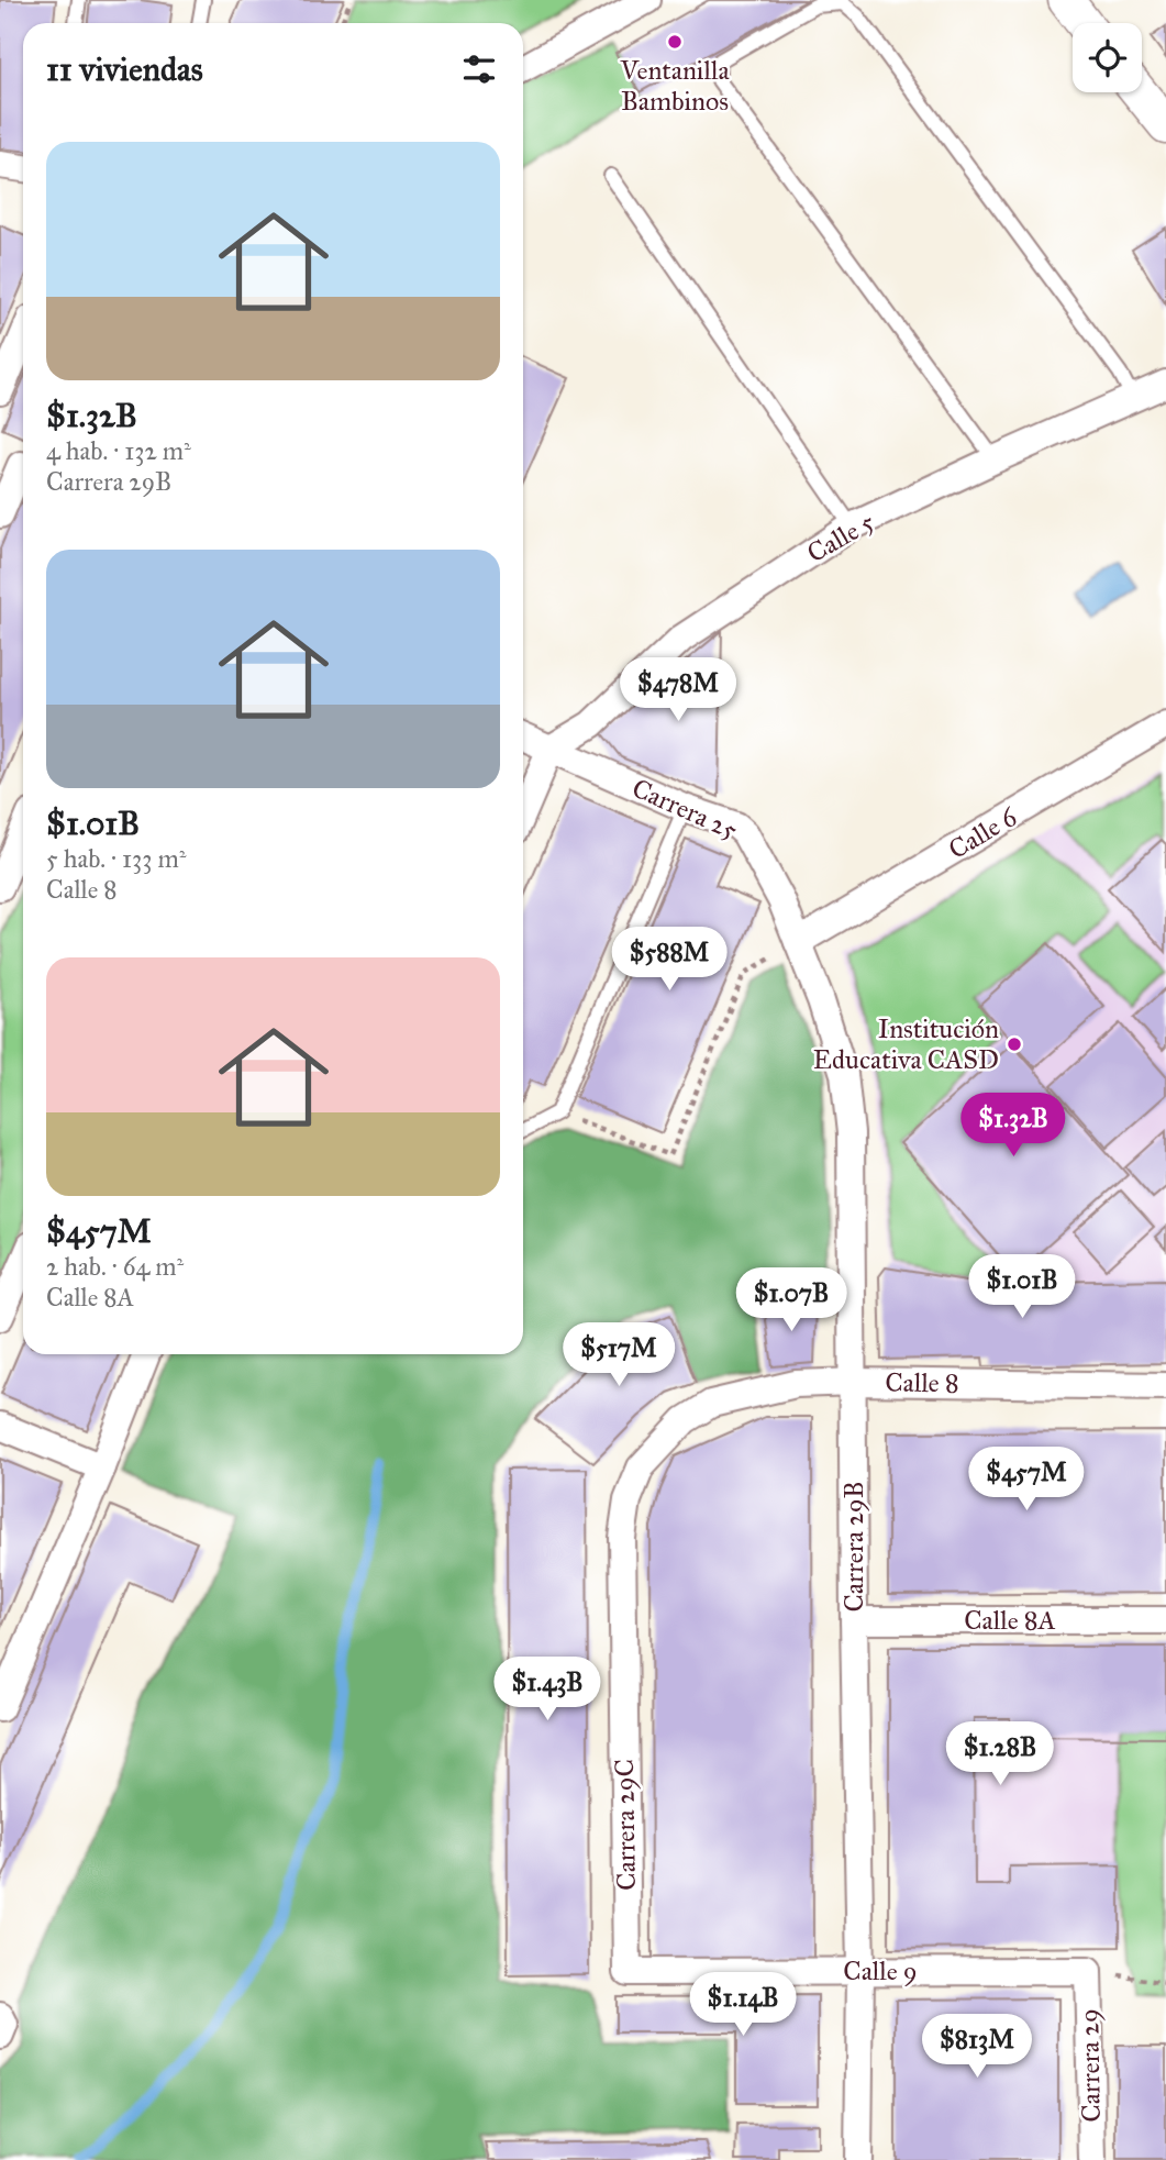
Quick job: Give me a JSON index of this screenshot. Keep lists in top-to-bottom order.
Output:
{
  "streets": {
    "street": [
      "Calle 5",
      "Carrera 25",
      "Calle 6",
      "Calle 8",
      "Carrera 29B",
      "Calle 8A",
      "Carrera 29C",
      "Calle 9",
      "Carrera 29"
    ]
  },
  "crossings": [
    ["Calle 5", "Carrera 25"],
    ["Carrera 25", "Calle 6"],
    ["Carrera 25", "Carrera 29B"],
    ["Calle 6", "Carrera 29B"],
    ["Calle 8", "Carrera 29B"],
    ["Calle 8", "Carrera 29C"],
    ["Carrera 29B", "Calle 8A"],
    ["Carrera 29B", "Calle 9"],
    ["Carrera 29C", "Calle 9"],
    ["Calle 9", "Carrera 29"]
  ],
  "places": ["Ventanilla Bambinos", "Institución Educativa CASD"],
  "page": {
    "heading": "11 viviendas",
    "list": [
      {
        "name": "$1.32B",
        "note": "4 hab. · 132 m² · Carrera 29B"
      },
      {
        "name": "$1.01B",
        "note": "5 hab. · 133 m² · Calle 8"
      },
      {
        "name": "$457M",
        "note": "2 hab. · 64 m² · Calle 8A"
      }
    ],
    "price": [
      "$478M",
      "$588M",
      "$1.32B",
      "$1.01B",
      "$1.07B",
      "$517M",
      "$457M",
      "$1.43B",
      "$1.28B",
      "$1.14B",
      "$813M"
    ]
  }
}
